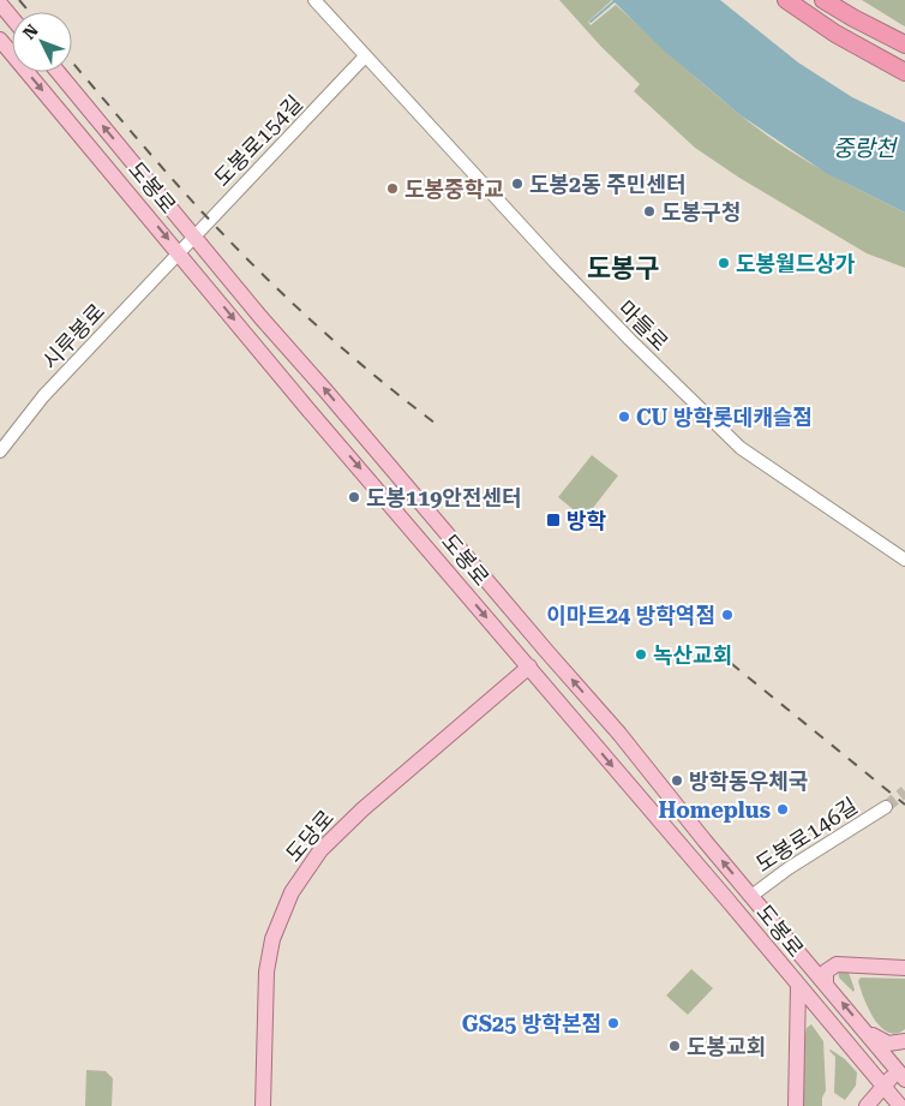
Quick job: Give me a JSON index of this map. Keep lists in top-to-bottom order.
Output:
{
  "streets": {
    "main road": ["도봉로", "도당로"],
    "street": [
      "도봉로154길",
      "마들로",
      "시루봉로",
      "도봉로146길"
    ]
  },
  "crossings": [
    ["도봉로154길", "도봉로"],
    ["도봉로154길", "마들로"],
    ["도봉로154길", "시루봉로"],
    ["도봉로", "시루봉로"],
    ["도봉로", "도봉로146길"],
    ["도봉로", "도당로"]
  ],
  "districts": ["도봉구"],
  "water": ["중랑천"],
  "places": {
    "other": [
      "도봉2동 주민센터",
      "도봉중학교",
      "도봉구청",
      "도봉월드상가",
      "CU 방학롯데캐슬점",
      "도봉119안전센터",
      "이마트24 방학역점",
      "녹산교회",
      "방학동우체국",
      "Homeplus",
      "GS25 방학본점",
      "도봉교회"
    ],
    "transit": ["방학"]
  },
  "north": "top left"
}
